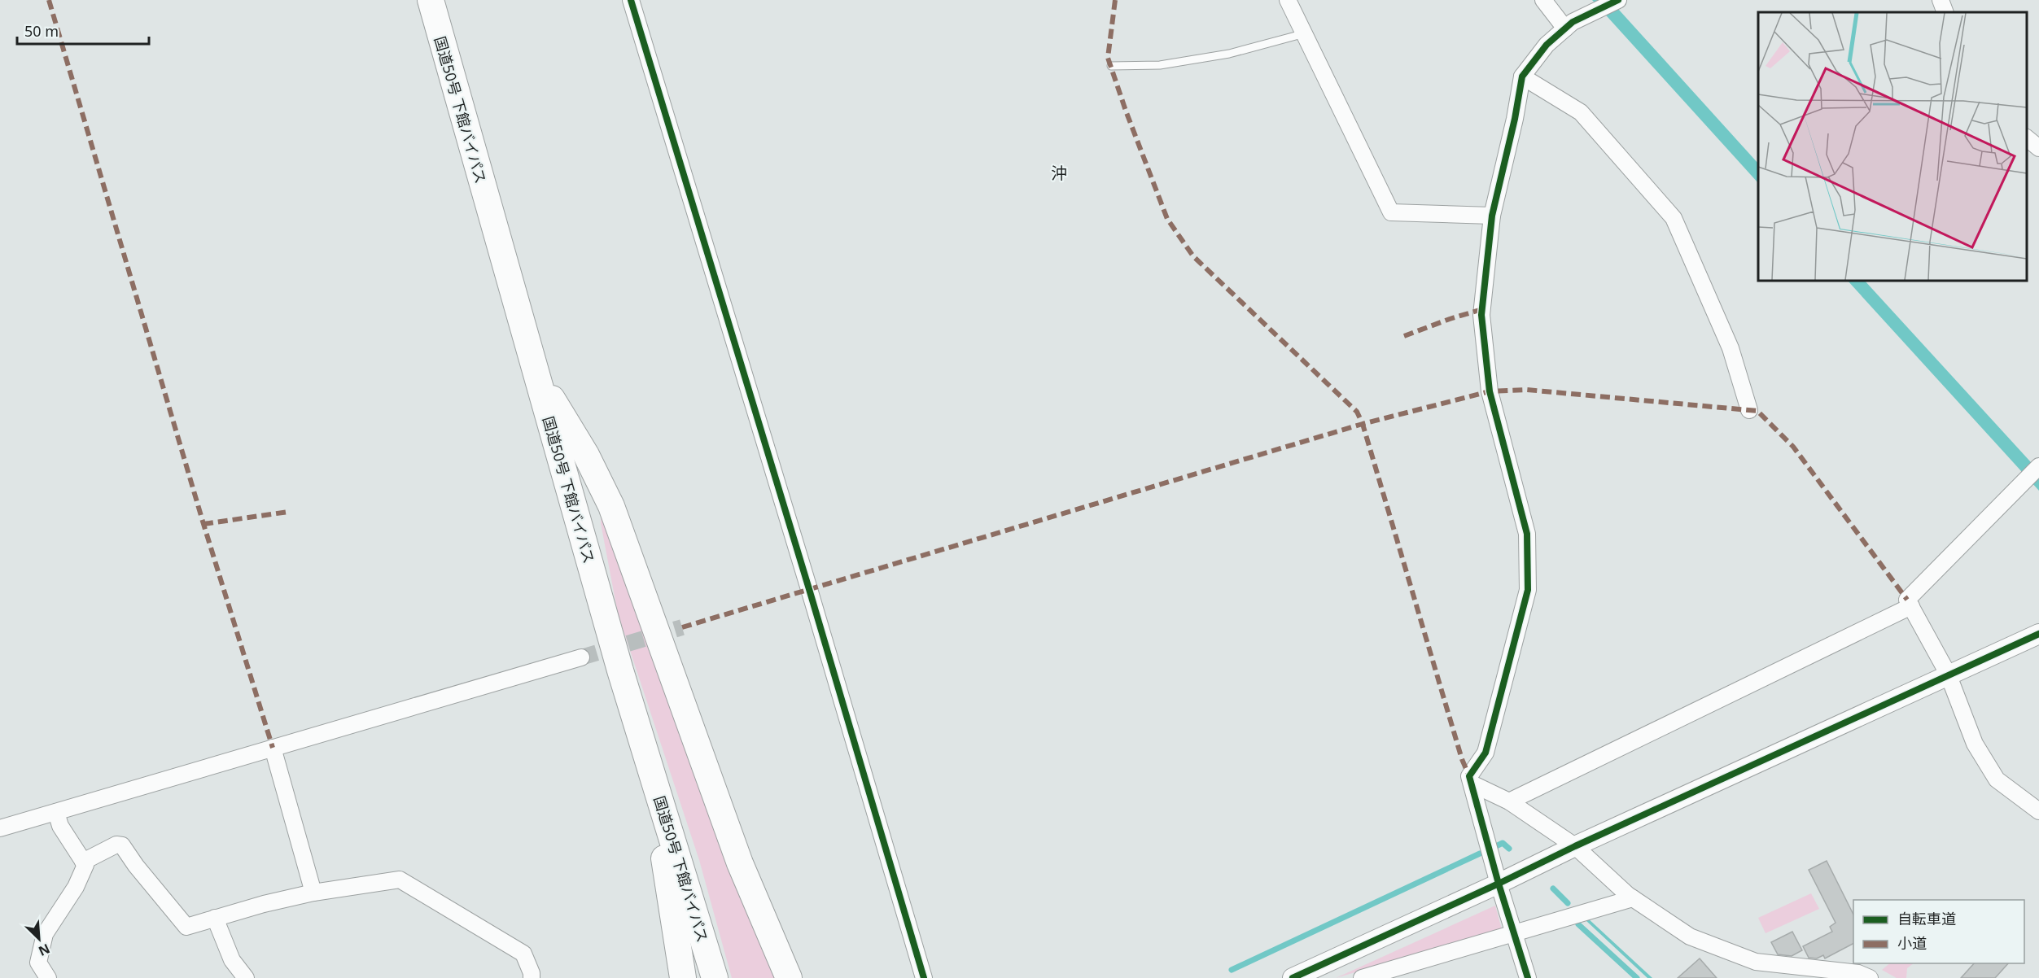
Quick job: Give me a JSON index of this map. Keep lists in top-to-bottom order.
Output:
{
  "streets": {
    "highway": ["国道50号 下館バイパス"]
  },
  "districts": ["沖"],
  "legend": ["自転車道", "小道"],
  "scale_bar": "50 m",
  "north": "bottom right"
}
